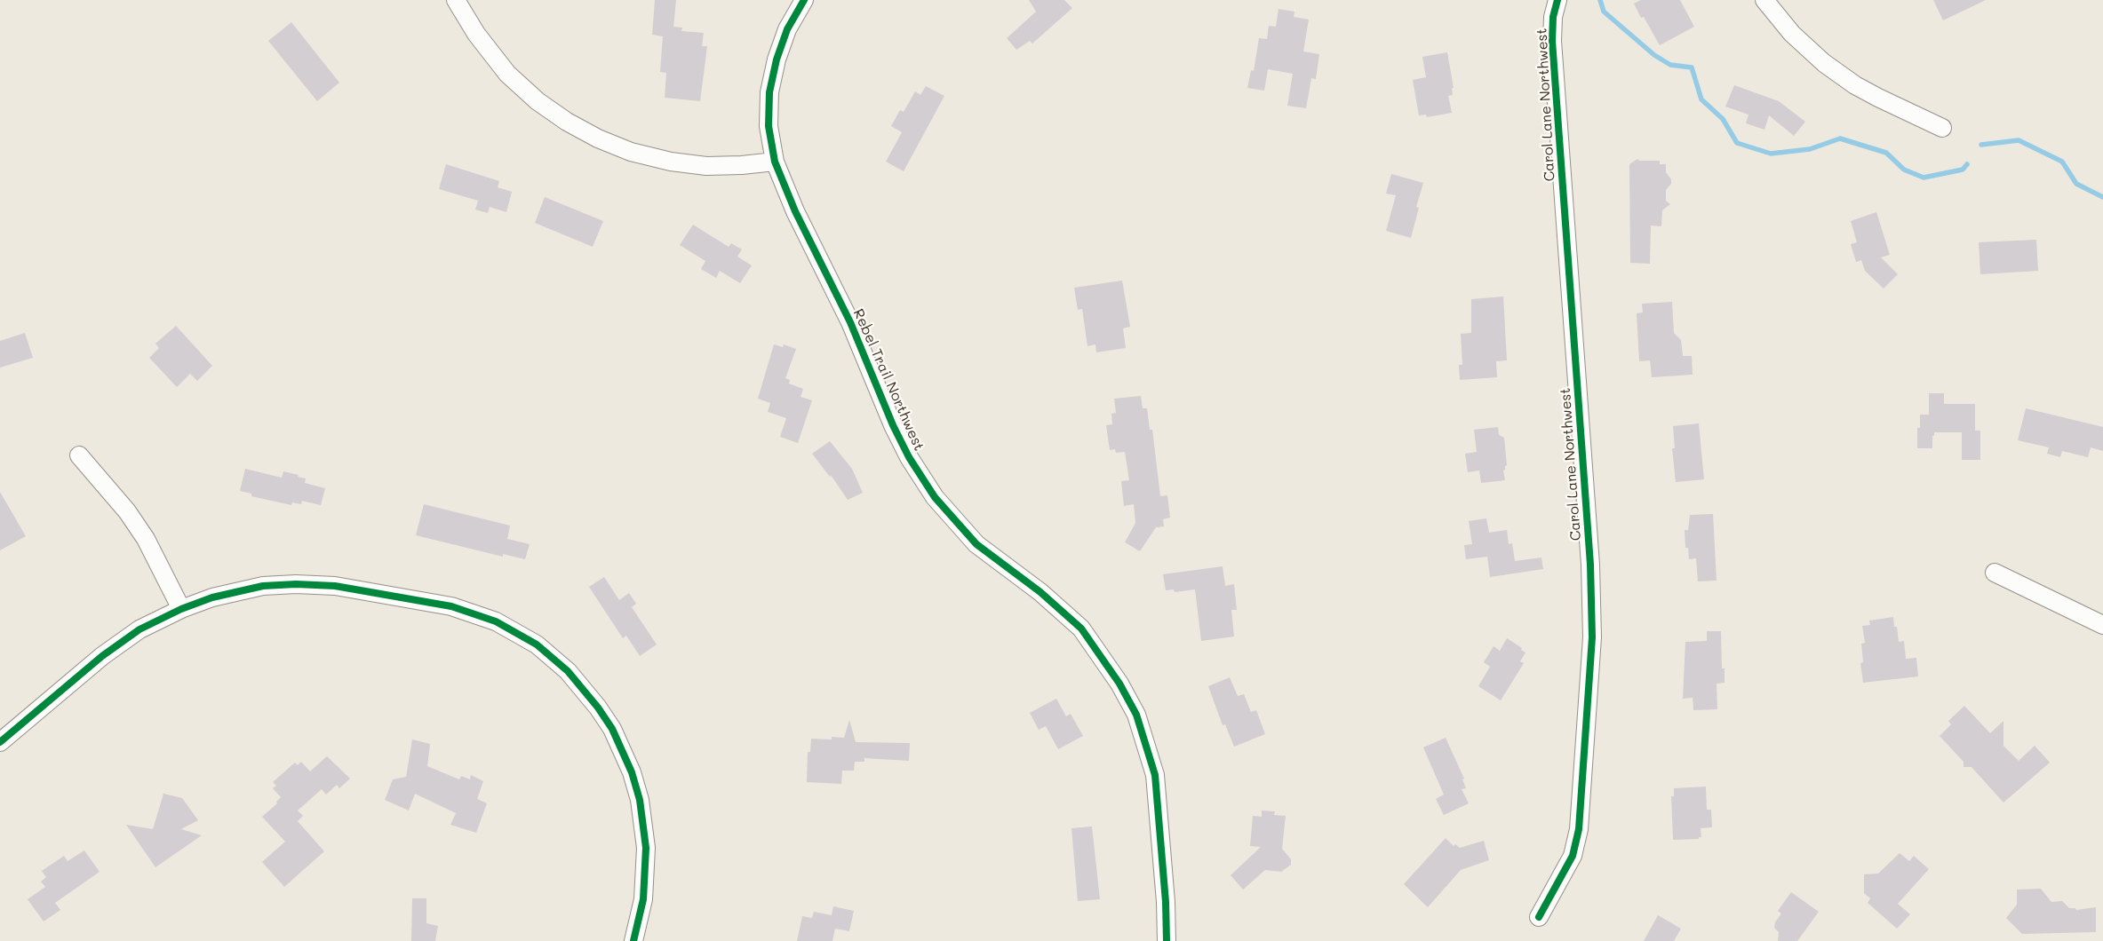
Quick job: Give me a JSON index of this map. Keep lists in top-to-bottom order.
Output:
{
  "streets": {
    "street": ["Carol Lane Northwest", "Rebel Trail Northwest"]
  }
}
